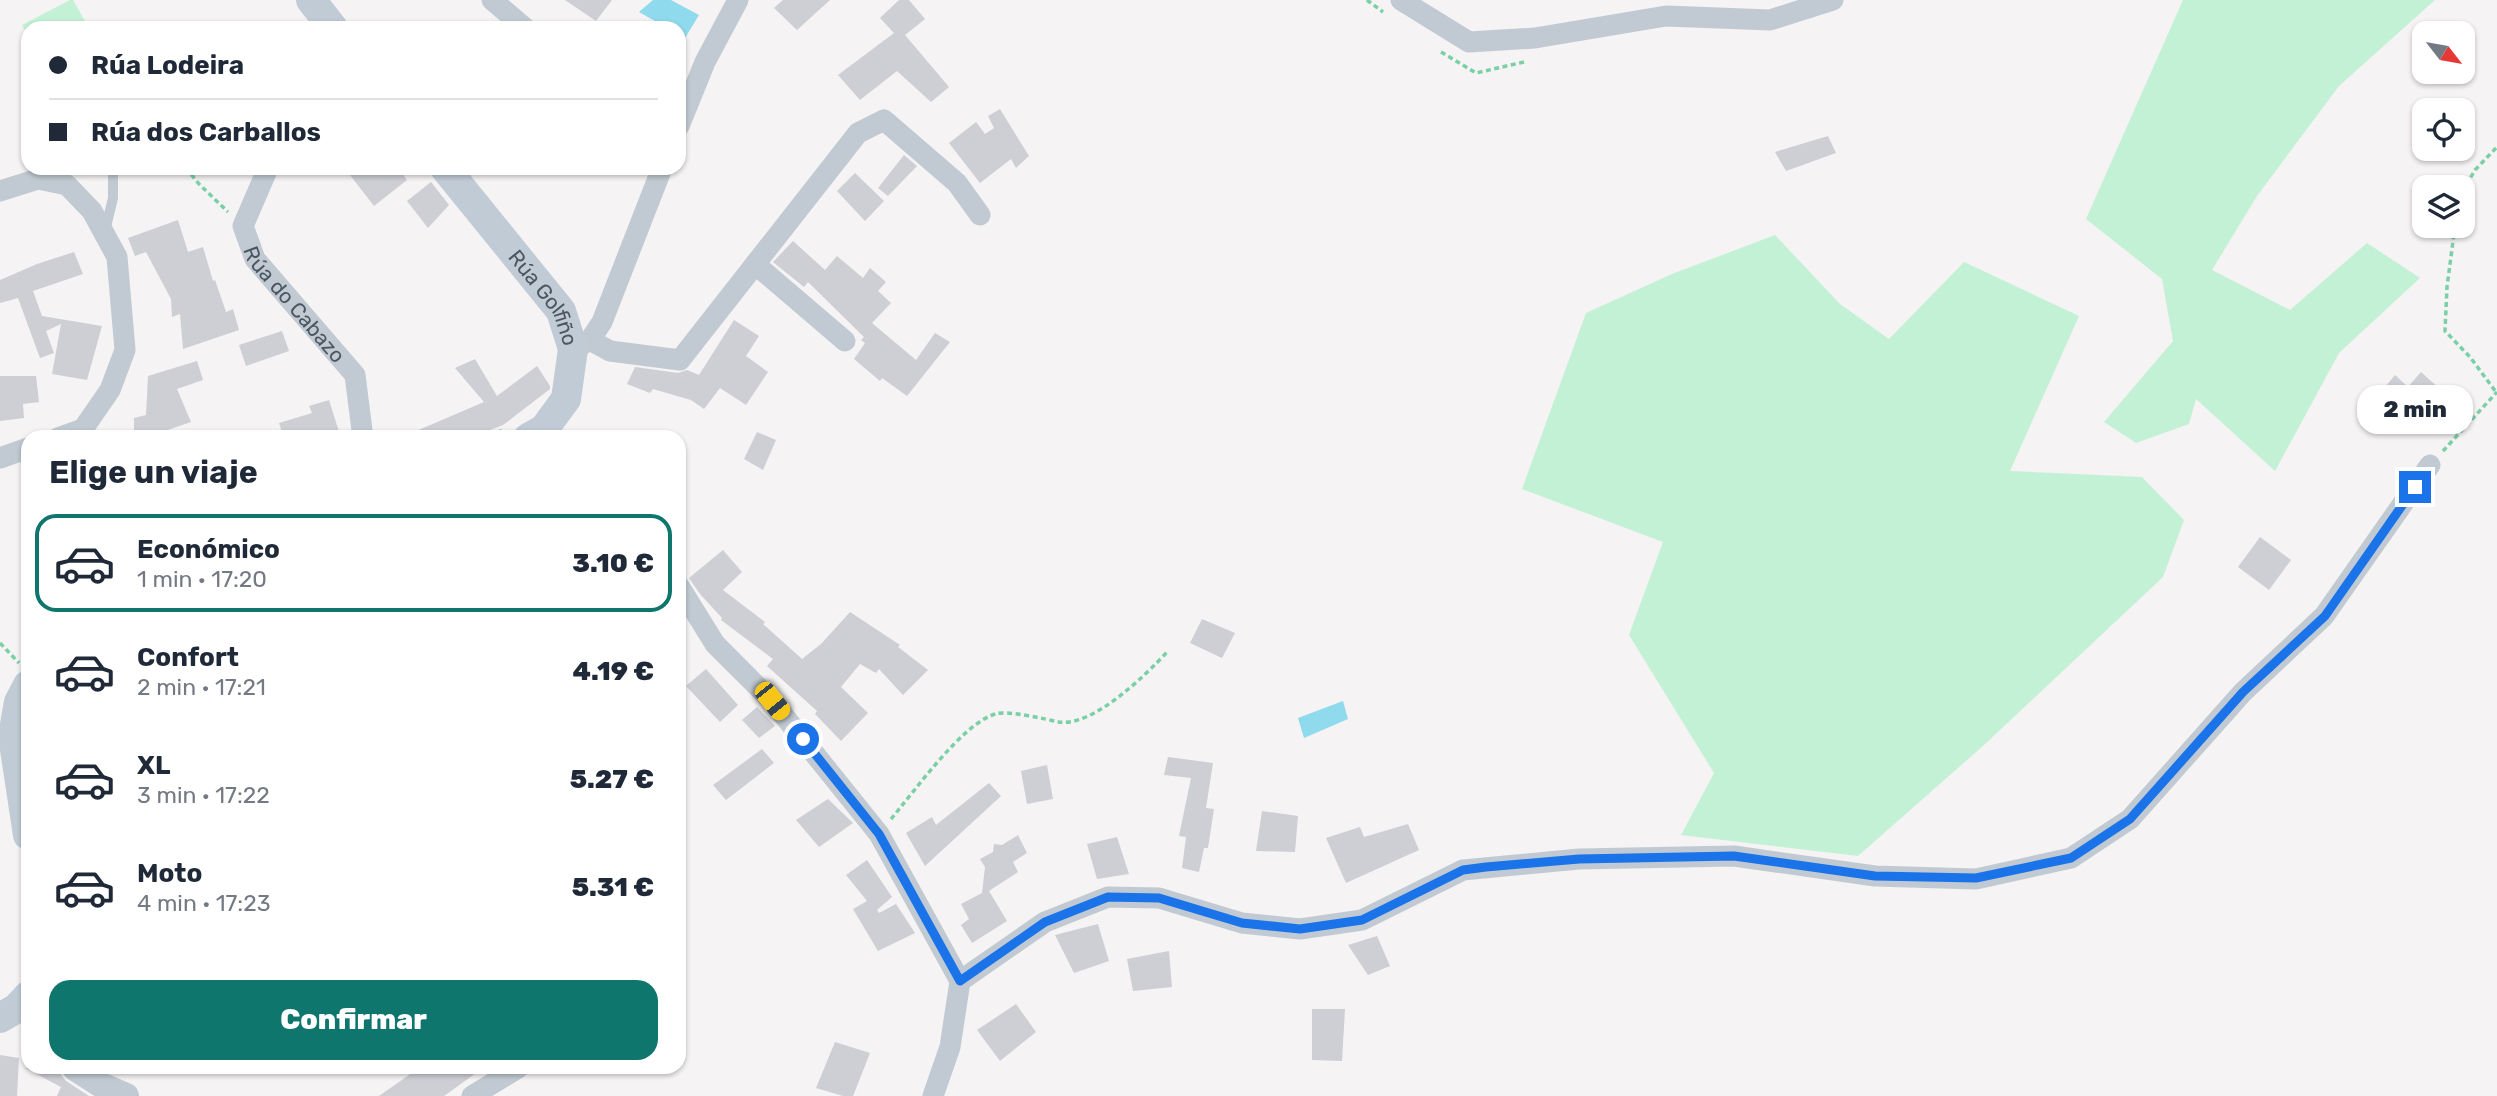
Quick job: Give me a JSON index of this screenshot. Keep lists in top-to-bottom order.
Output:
{
  "streets": {
    "main road": ["Rúa Golfiño"],
    "street": ["Rúa do Cabazo"]
  },
  "north": "bottom right",
  "page": {
    "banner": ["Rúa Lodeira", "Rúa dos Carballos"],
    "bubble": "2 min",
    "heading": "Elige un viaje",
    "list": [
      {
        "name": "Económico",
        "note": "1 min · 17:20",
        "value": "3.10 €"
      },
      {
        "name": "Confort",
        "note": "2 min · 17:21",
        "value": "4.19 €"
      },
      {
        "name": "XL",
        "note": "3 min · 17:22",
        "value": "5.27 €"
      },
      {
        "name": "Moto",
        "note": "4 min · 17:23",
        "value": "5.31 €"
      }
    ],
    "buttons": "Confirmar"
  }
}
